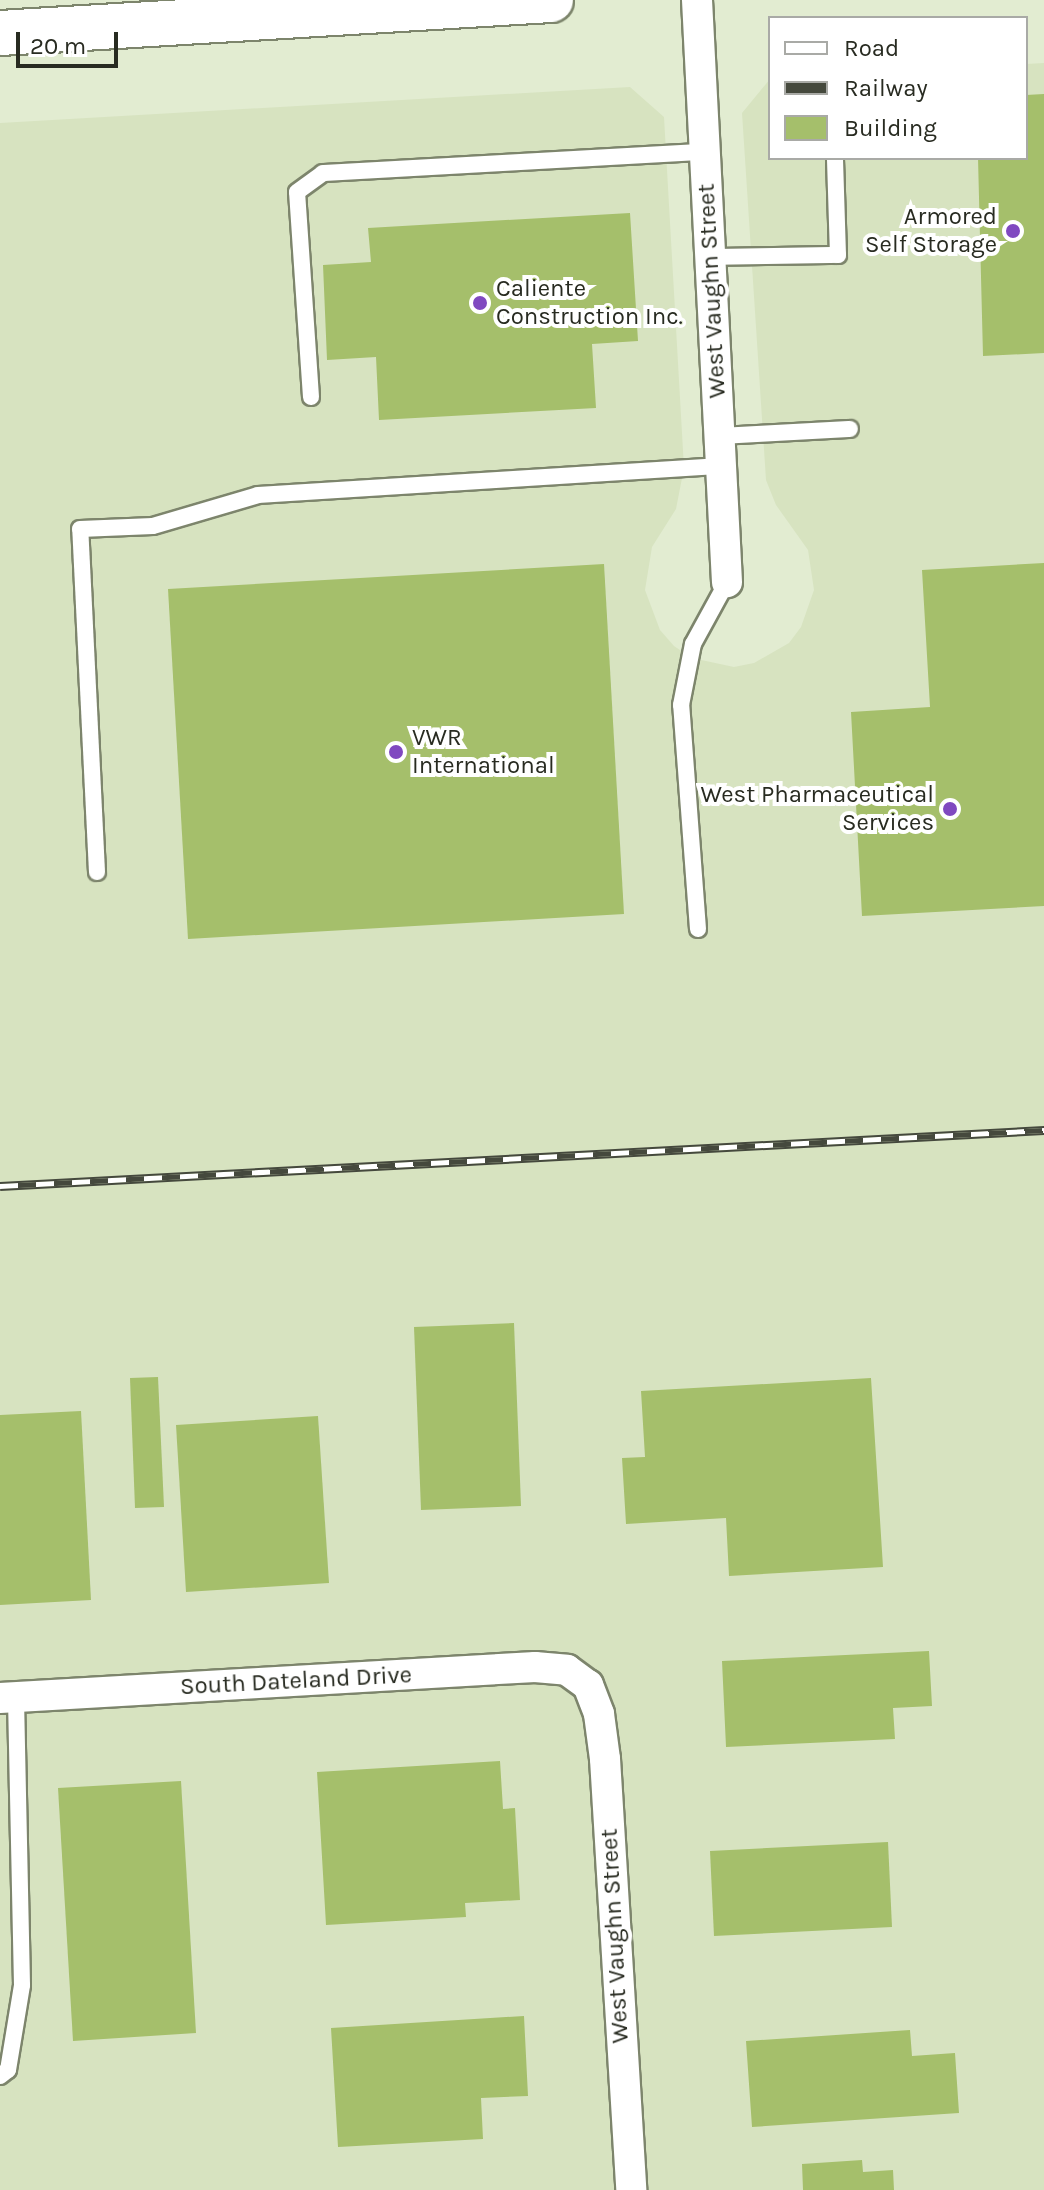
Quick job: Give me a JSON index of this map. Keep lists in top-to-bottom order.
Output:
{
  "streets": {
    "street": ["West Vaughn Street", "South Dateland Drive"]
  },
  "crossings": [
    ["West Vaughn Street", "South Dateland Drive"]
  ],
  "places": [
    "Armored Self Storage",
    "Caliente Construction Inc.",
    "VWR International",
    "West Pharmaceutical Services"
  ],
  "legend": ["Road", "Railway", "Building"],
  "scale_bar": "20 m"
}
